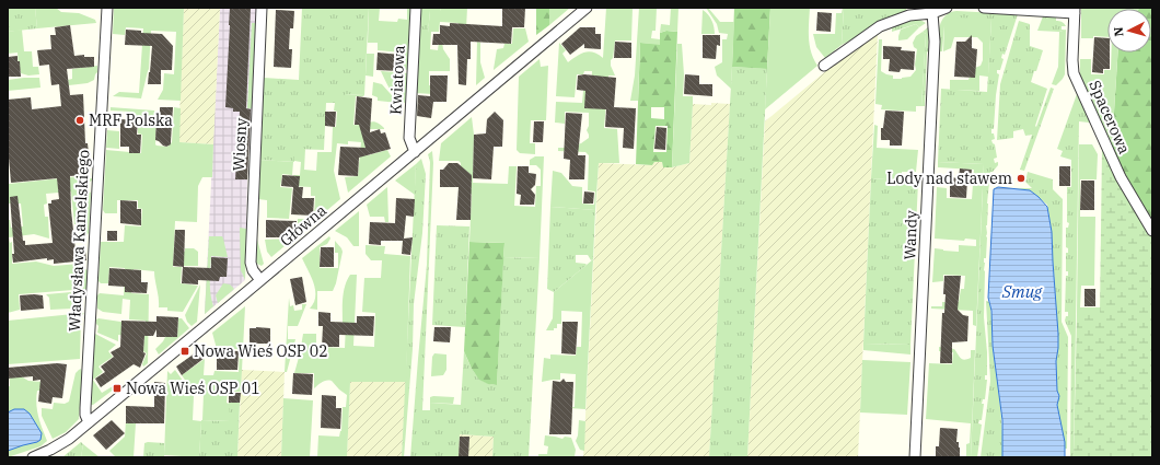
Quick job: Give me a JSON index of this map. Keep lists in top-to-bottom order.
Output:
{
  "streets": {
    "street": [
      "Kwiatowa",
      "Spacerowa",
      "Wiosny",
      "Główna",
      "Wandy",
      "Władysława Kamelskiego"
    ]
  },
  "crossings": [
    ["Kwiatowa", "Główna"],
    ["Wiosny", "Główna"],
    ["Główna", "Władysława Kamelskiego"]
  ],
  "water": ["Smug"],
  "places": {
    "other": ["MRF Polska", "Lody nad stawem"],
    "transit": ["Nowa Wieś OSP 02", "Nowa Wieś OSP 01"]
  },
  "north": "left"
}
